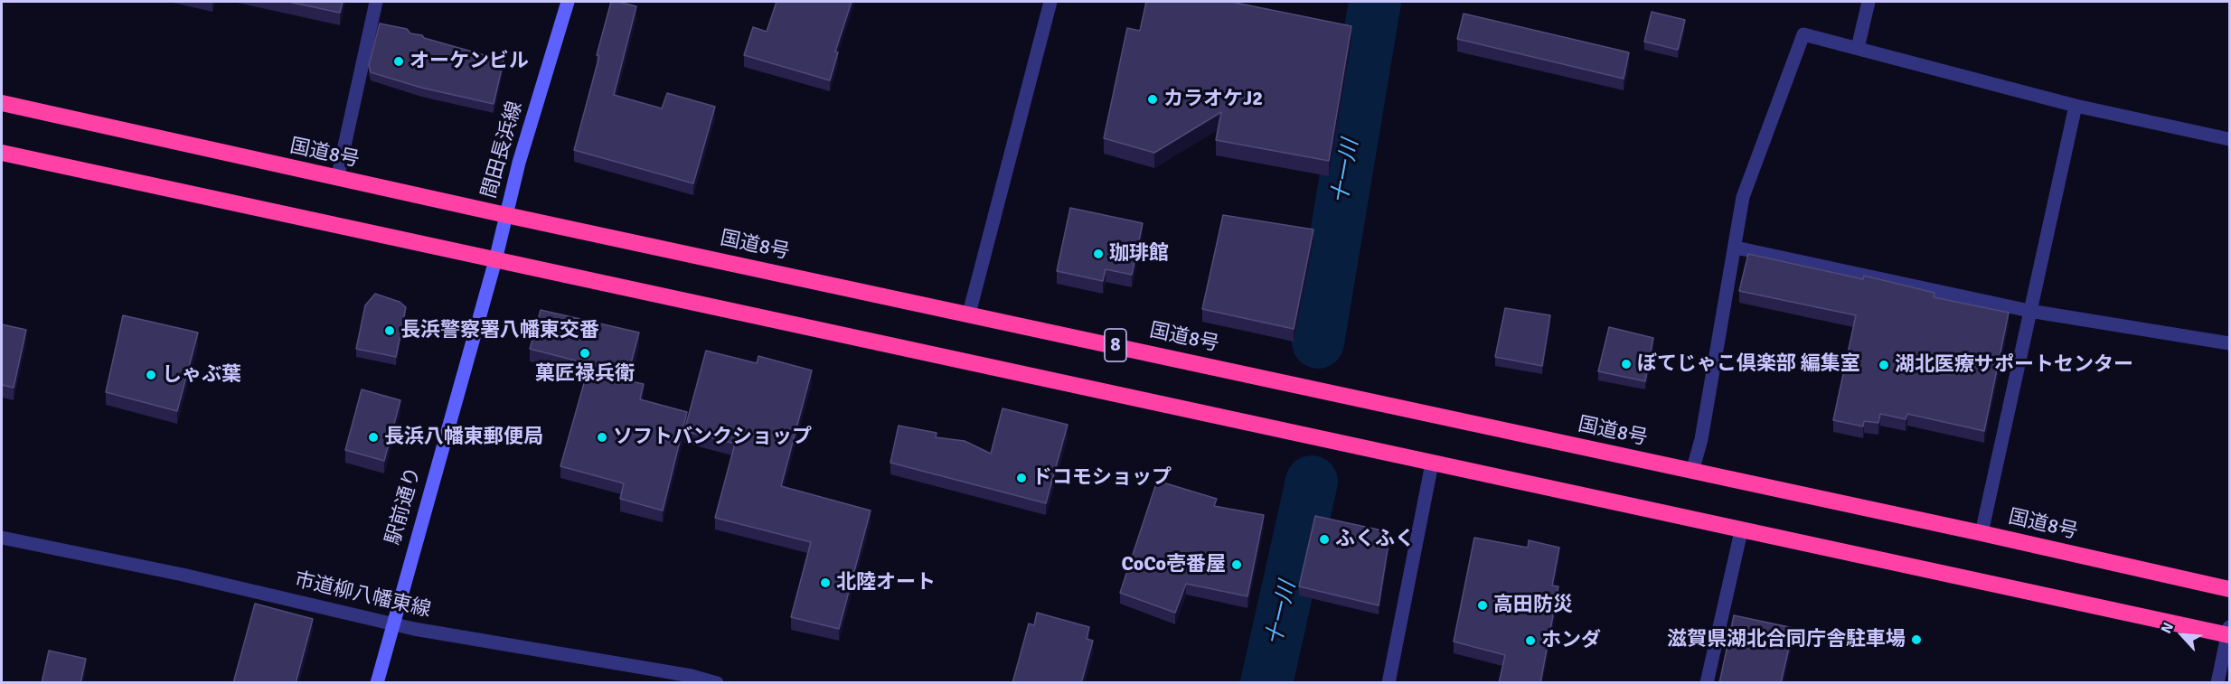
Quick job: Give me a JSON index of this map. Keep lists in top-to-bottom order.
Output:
{
  "streets": {
    "highway": ["国道8号", "8"],
    "main road": ["間田長浜線", "駅前通り"],
    "street": ["市道柳八幡東線"]
  },
  "crossings": [
    ["間田長浜線", "国道8号"],
    ["間田長浜線", "駅前通り"],
    ["国道8号", "駅前通り"],
    ["8", "駅前通り"],
    ["駅前通り", "市道柳八幡東線"]
  ],
  "water": ["十一川"],
  "places": [
    "オーケンビル",
    "カラオケJ2",
    "珈琲館",
    "長浜警察署八幡東交番",
    "菓匠禄兵衛",
    "ぼてじゃこ倶楽部 編集室",
    "湖北医療サポートセンター",
    "しゃぶ葉",
    "長浜八幡東郵便局",
    "ソフトバンクショップ",
    "ドコモショップ",
    "ふくふく",
    "CoCo壱番屋",
    "北陸オート",
    "高田防災",
    "滋賀県湖北合同庁舎駐車場",
    "ホンダ"
  ],
  "north": "top left"
}
